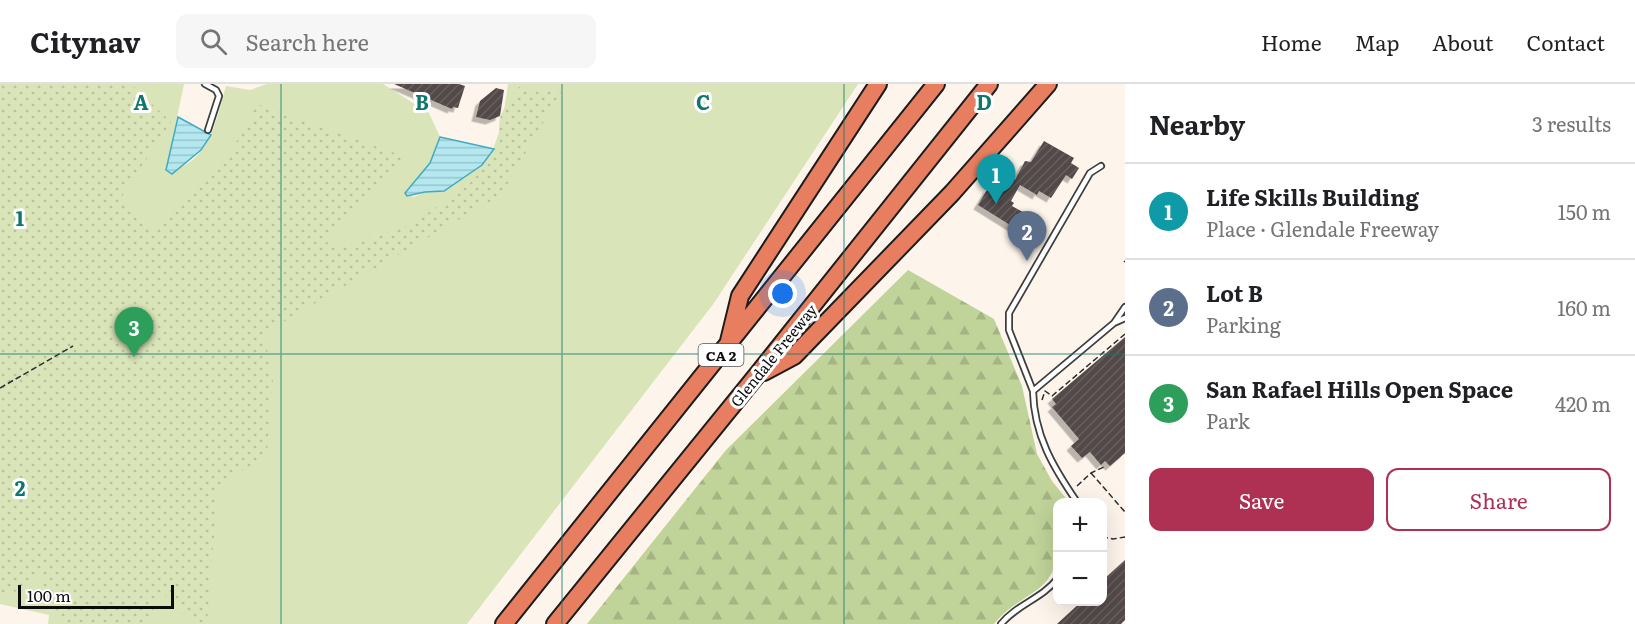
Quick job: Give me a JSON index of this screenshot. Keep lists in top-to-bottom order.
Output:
{
  "streets": {
    "highway": ["CA 2", "Glendale Freeway"]
  },
  "scale_bar": "100 m",
  "page": {
    "header": "Citynav",
    "search": "Search here",
    "nav": [
      "Home",
      "Map",
      "About",
      "Contact"
    ],
    "heading": ["Nearby", "3 results"],
    "pins": ["1", "2", "3"],
    "list": [
      {
        "mark": "1",
        "name": "Life Skills Building",
        "note": "Place · Glendale Freeway",
        "value": "150 m"
      },
      {
        "mark": "2",
        "name": "Lot B",
        "note": "Parking",
        "value": "160 m"
      },
      {
        "mark": "3",
        "name": "San Rafael Hills Open Space",
        "note": "Park",
        "value": "420 m"
      }
    ],
    "buttons": ["Save", "Share"],
    "map_buttons": ["+", "−"],
    "scale": "100 m"
  },
  "grid": {
    "columns": [
      "A",
      "B",
      "C",
      "D"
    ],
    "rows": ["1", "2"]
  }
}
